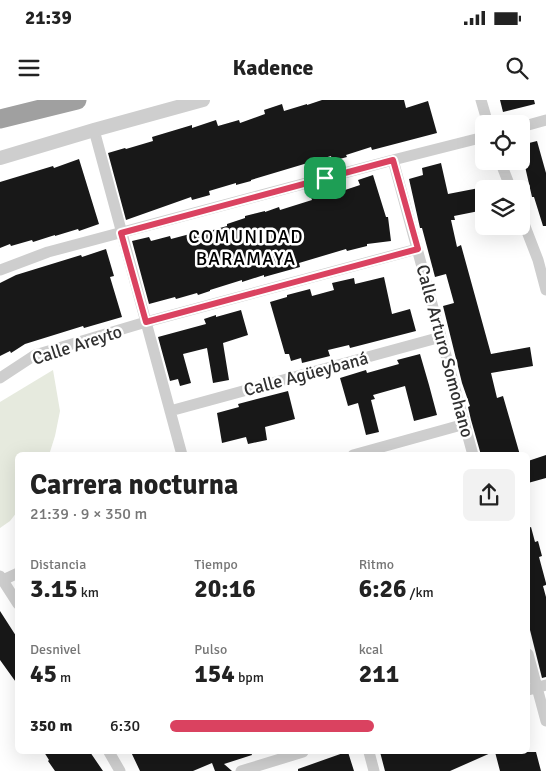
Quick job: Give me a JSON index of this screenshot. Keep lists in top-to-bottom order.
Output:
{
  "streets": {
    "street": ["Calle Areyto", "Calle Arturo Somohano", "Calle Agüeybaná"]
  },
  "crossings": [
    ["Calle Areyto", "Calle Arturo Somohano"],
    ["Calle Arturo Somohano", "Calle Agüeybaná"]
  ],
  "districts": ["COMUNIDAD BARAMAYA"],
  "page": {
    "status": "21:39",
    "header": "Kadence",
    "heading": ["Carrera nocturna", "21:39 · 9 × 350 m"],
    "stats": [
      ["Distancia", "3.15 km"],
      ["Tiempo", "20:16"],
      ["Ritmo", "6:26 /km"],
      ["Desnivel", "45 m"],
      ["Pulso", "154 bpm"],
      ["kcal", "211"]
    ],
    "list": [
      {
        "name": "350 m",
        "note": "6:30"
      }
    ]
  }
}
